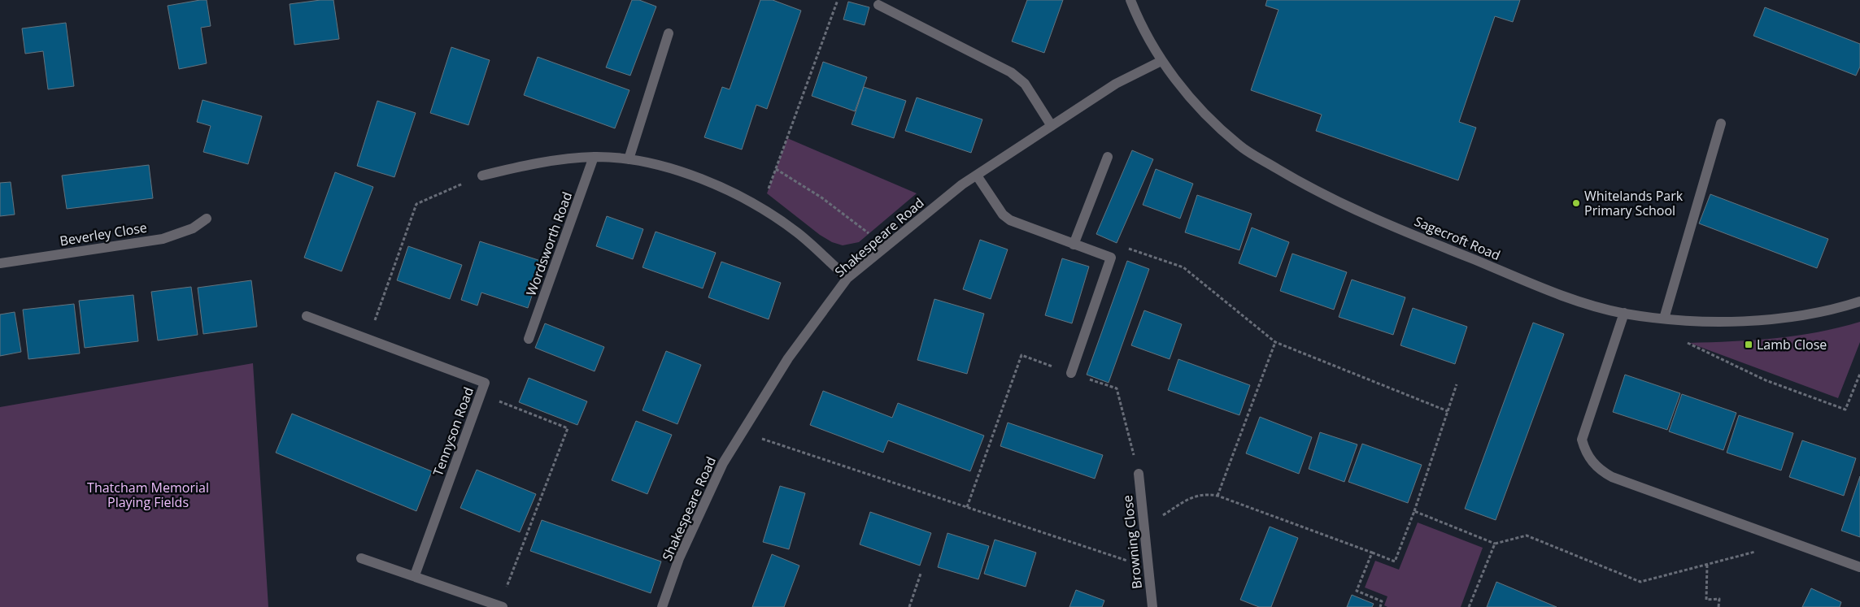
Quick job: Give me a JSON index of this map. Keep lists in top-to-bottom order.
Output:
{
  "streets": {
    "street": [
      "Beverley Close",
      "Shakespeare Road",
      "Sagecroft Road",
      "Wordsworth Road",
      "Tennyson Road",
      "Browning Close"
    ]
  },
  "crossings": [
    ["Shakespeare Road", "Sagecroft Road"]
  ],
  "parks": ["Thatcham Memorial Playing Fields"],
  "places": {
    "other": ["Whitelands Park Primary School"],
    "transit": ["Lamb Close"]
  }
}
